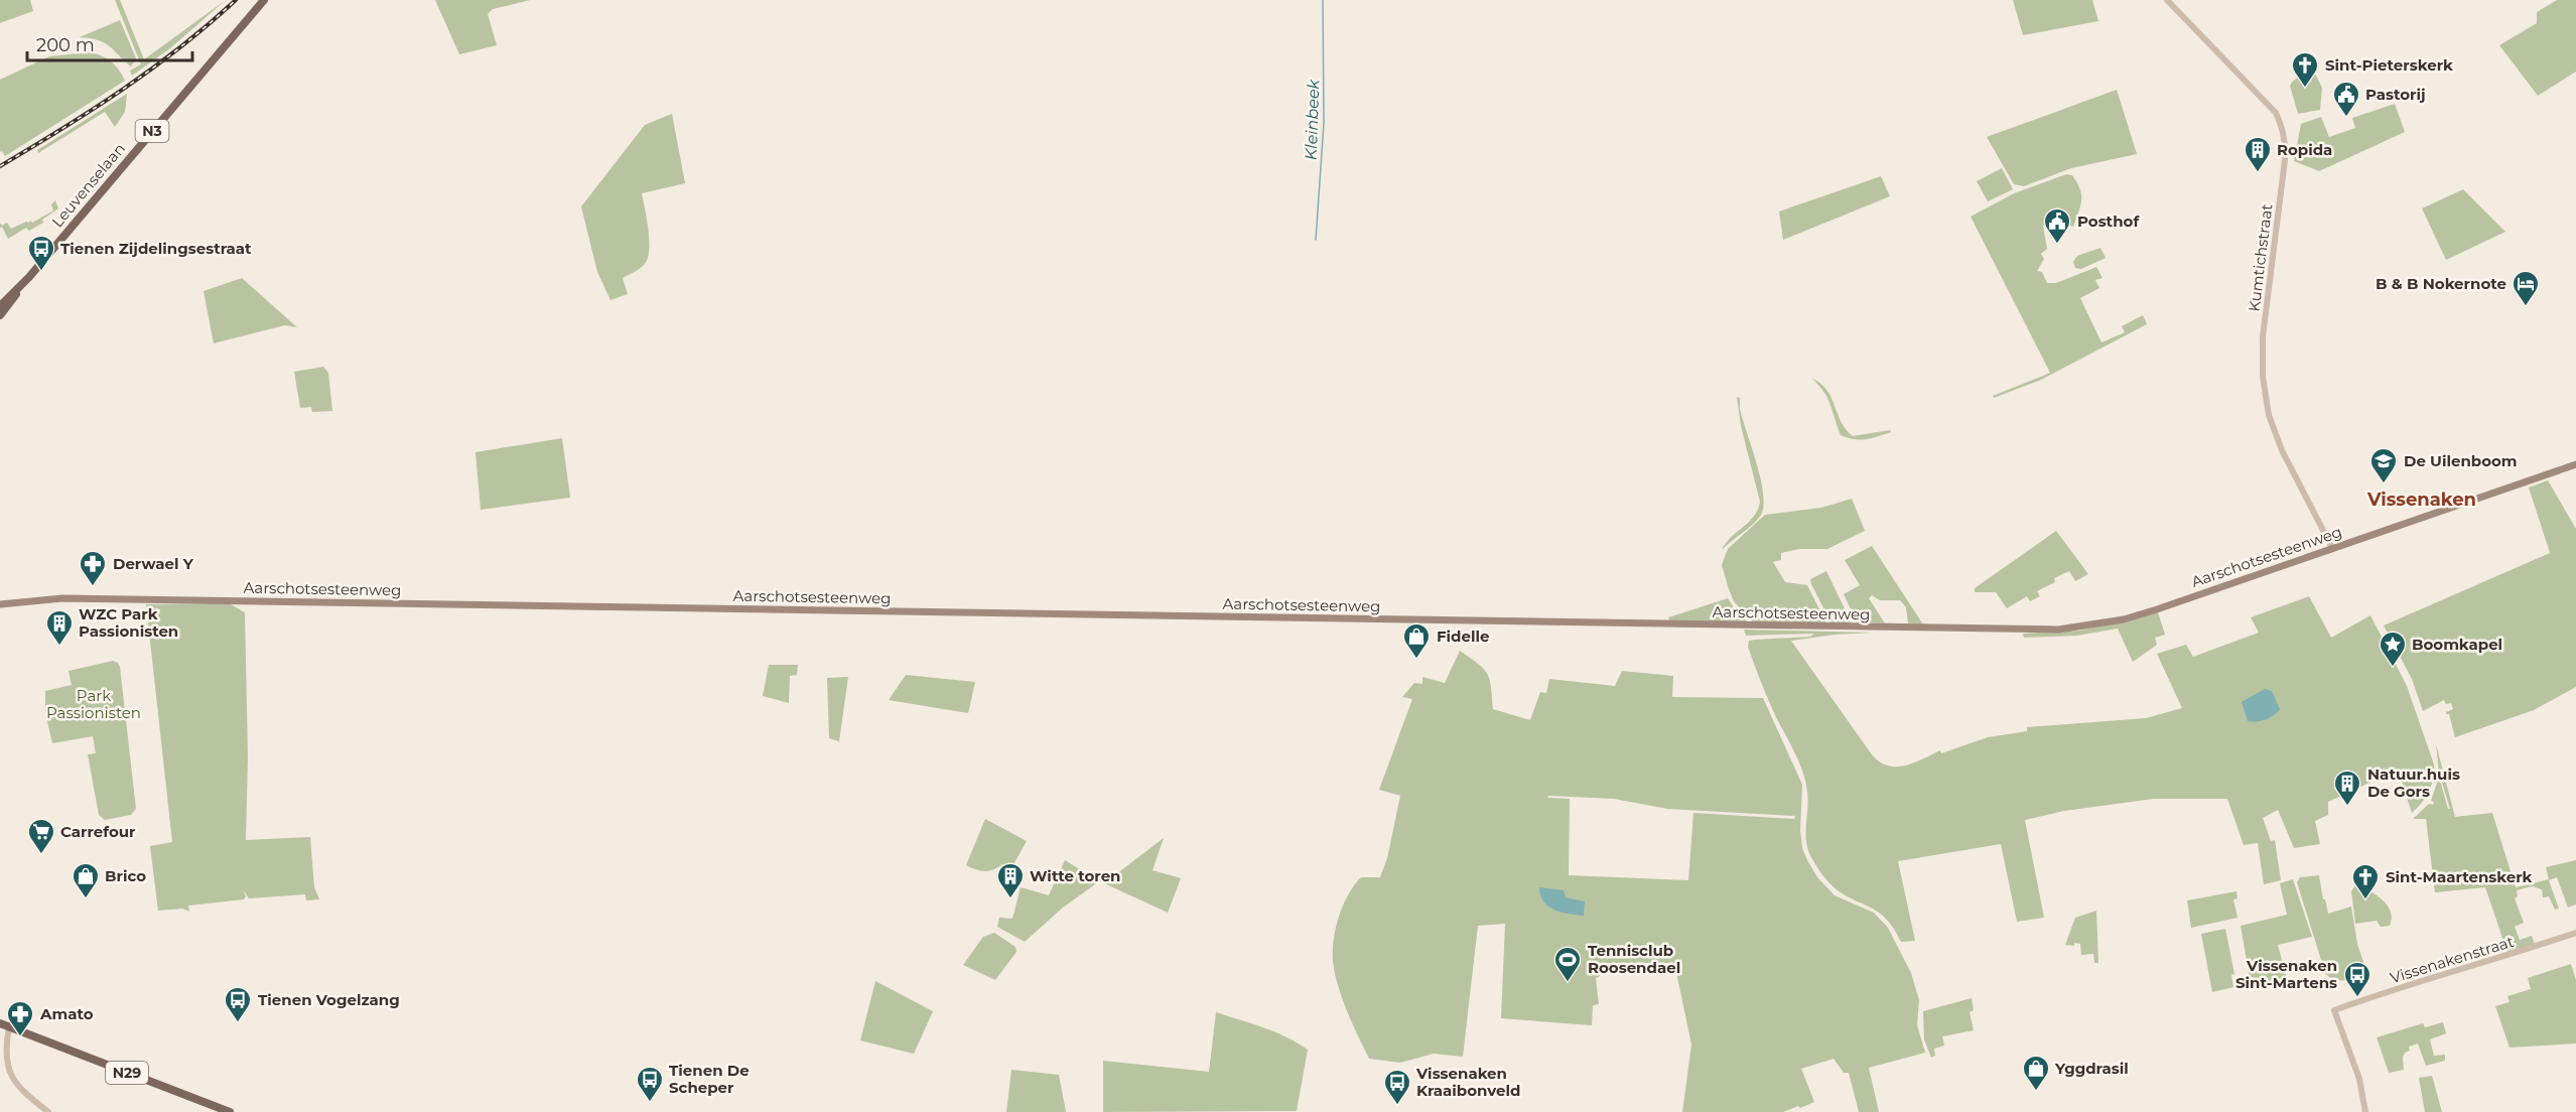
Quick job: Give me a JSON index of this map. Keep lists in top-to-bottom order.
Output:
{
  "streets": {
    "main road": [
      "N3",
      "Leuvenselaan",
      "Aarschotsesteenweg",
      "N29"
    ],
    "street": ["Kumtichstraat", "Vissenakenstraat"]
  },
  "crossings": [
    ["Kumtichstraat", "Aarschotsesteenweg"]
  ],
  "districts": ["Vissenaken"],
  "water": ["Kleinbeek"],
  "parks": ["Park Passionisten"],
  "places": {
    "church": ["Sint-Pieterskerk", "Sint-Maartenskerk"],
    "public building": ["Pastorij", "Posthof"],
    "building": [
      "Ropida",
      "WZC Park Passionisten",
      "Natuur.huis De Gors",
      "Witte toren"
    ],
    "bus stop": [
      "Tienen Zijdelingsestraat",
      "Vissenaken Sint-Martens",
      "Tienen Vogelzang",
      "Tienen De Scheper",
      "Vissenaken Kraaibonveld"
    ],
    "hotel": ["B & B Nokernote"],
    "school or university": ["De Uilenboom"],
    "pharmacy": ["Derwael Y", "Amato"],
    "shop": ["Fidelle", "Brico", "Yggdrasil"],
    "place": ["Boomkapel"],
    "supermarket": ["Carrefour"],
    "sports": ["Tennisclub Roosendael"]
  },
  "scale_bar": "200 m"
}
